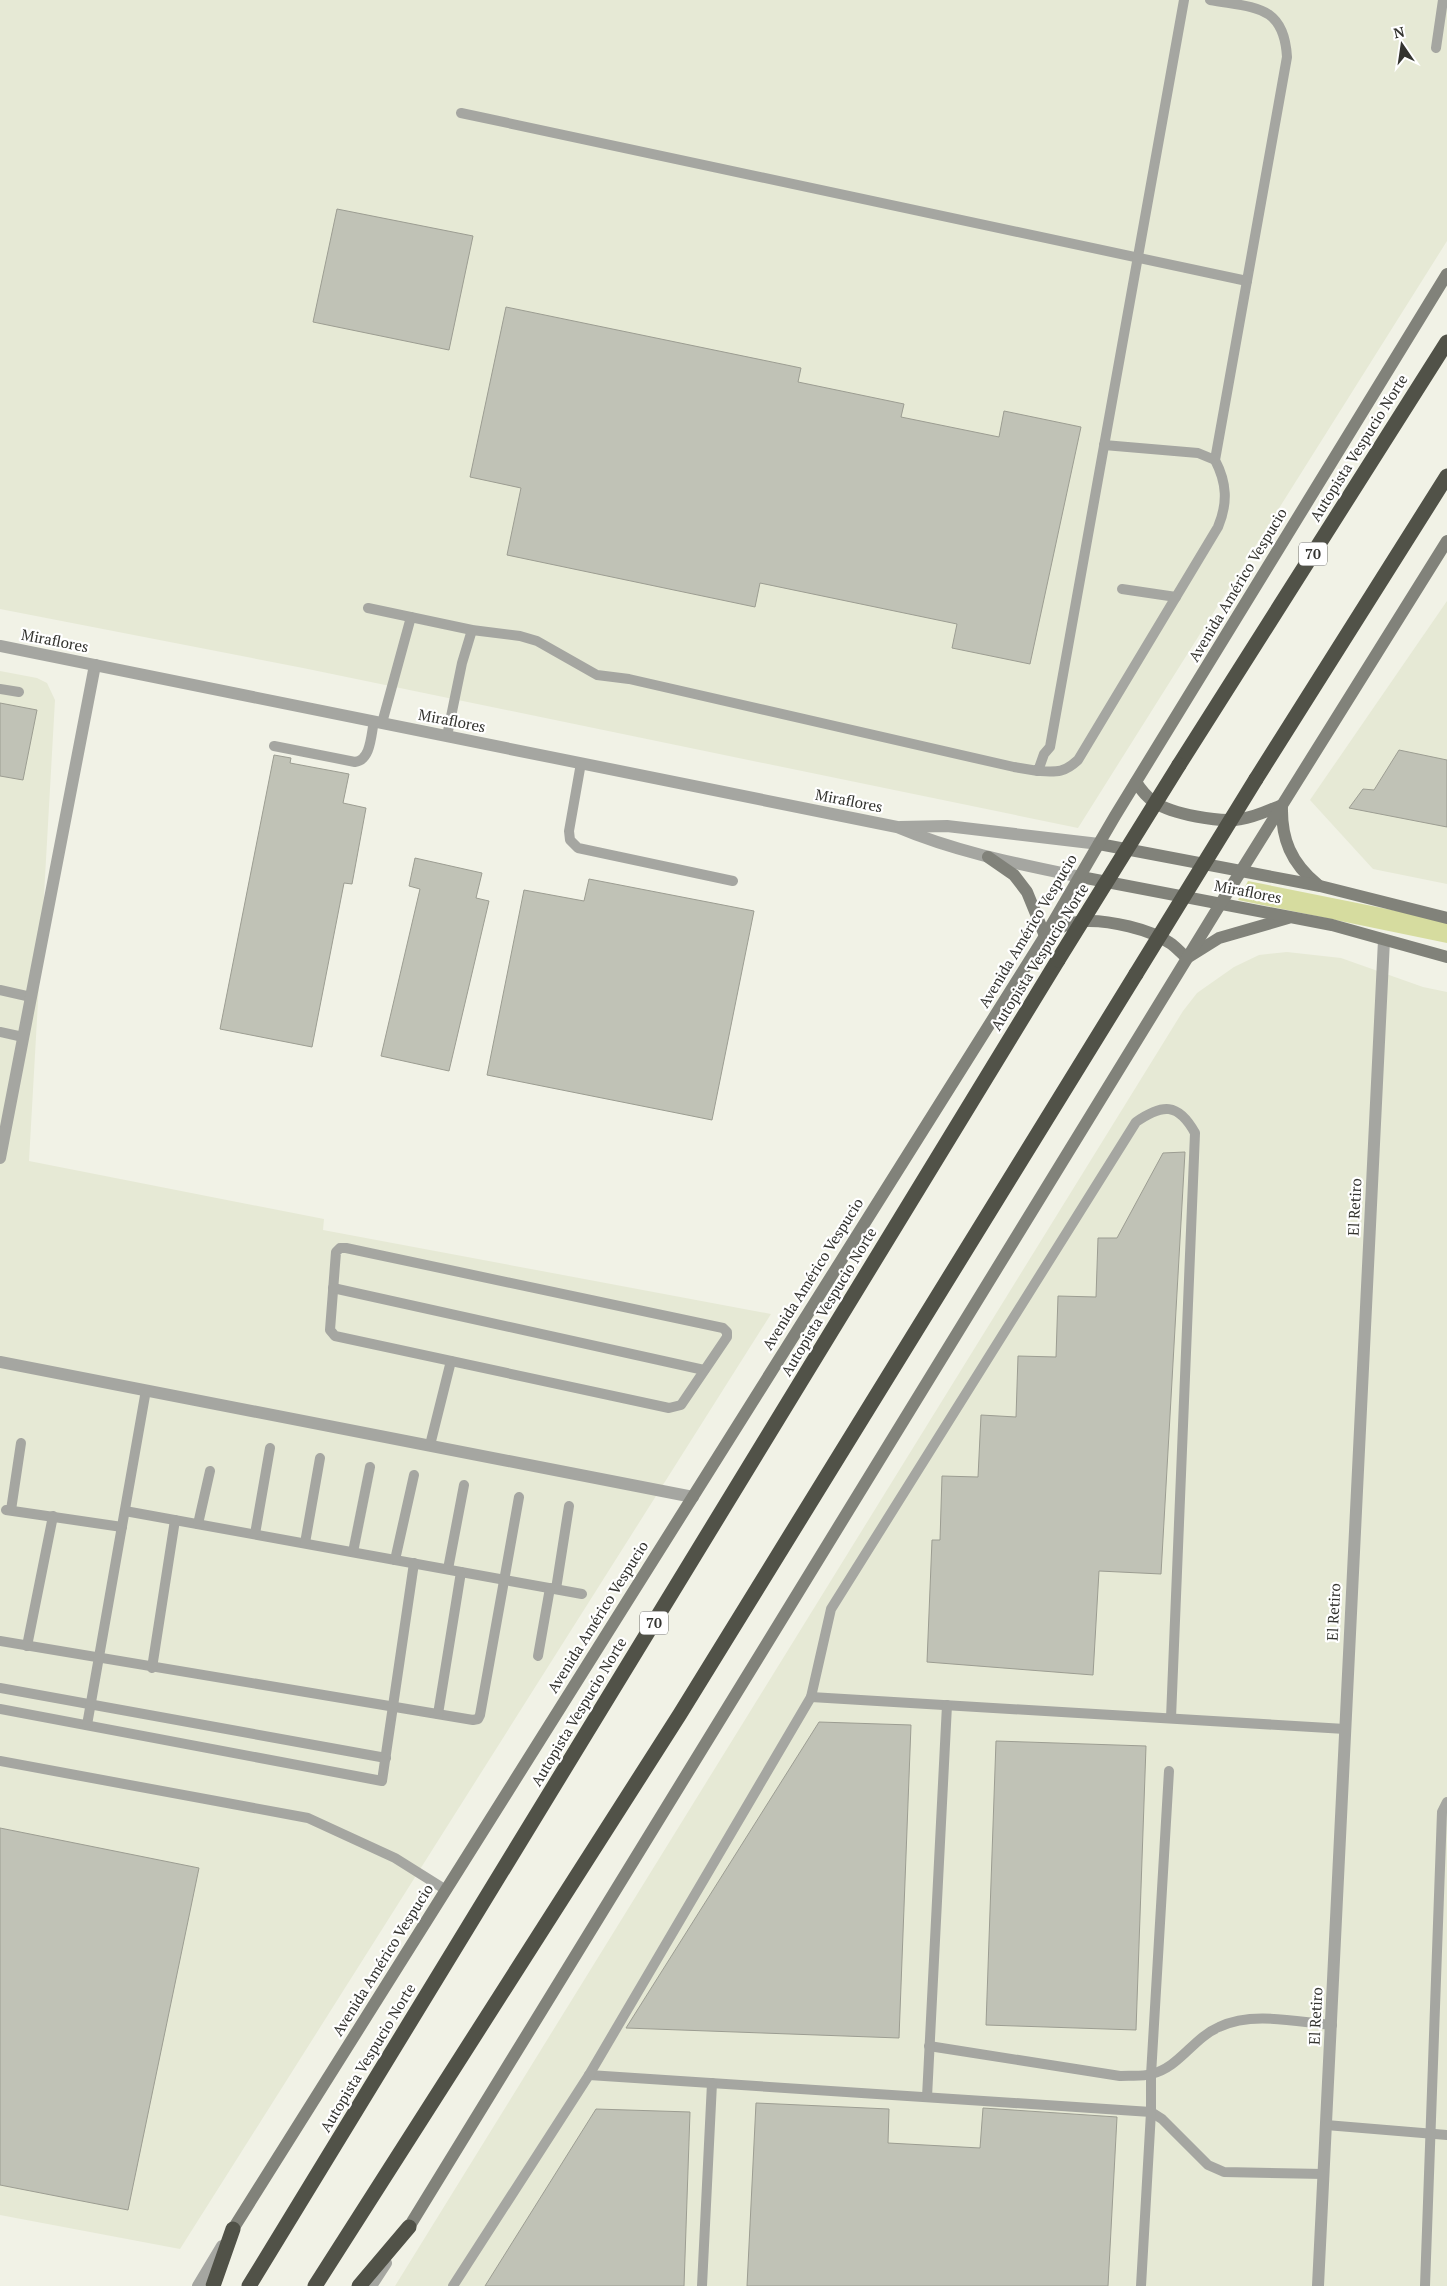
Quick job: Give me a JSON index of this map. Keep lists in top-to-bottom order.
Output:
{
  "streets": {
    "highway": ["Autopista Vespucio Norte", "70"],
    "main road": ["Avenida Américo Vespucio", "Miraflores"],
    "street": ["El Retiro"]
  },
  "crossings": [
    ["Avenida Américo Vespucio", "Miraflores"],
    ["Miraflores", "El Retiro"]
  ],
  "north": "top"
}
